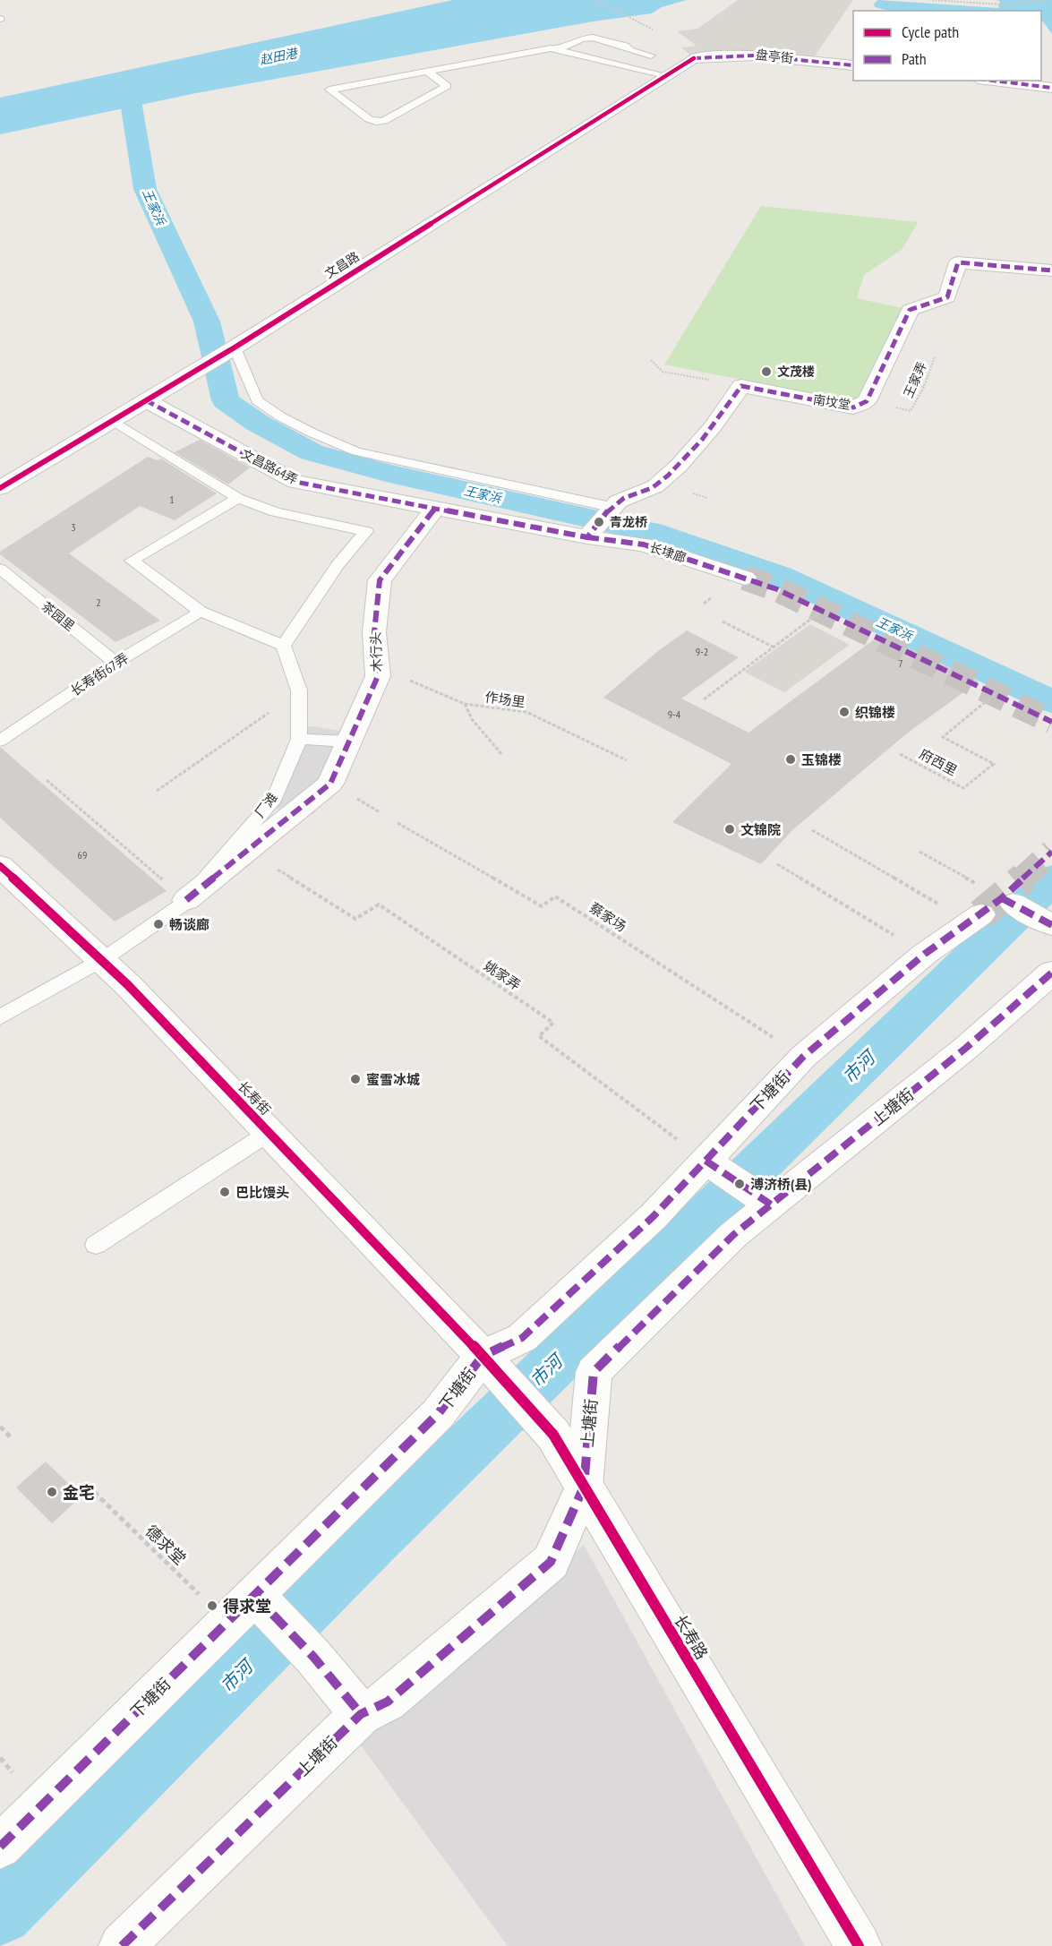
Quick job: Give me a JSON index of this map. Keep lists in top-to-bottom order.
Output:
{
  "streets": {
    "street": [
      "盘亭街",
      "文昌路",
      "南坟堂",
      "文昌路64弄",
      "长埭廊",
      "木行头",
      "下塘街",
      "长寿街",
      "上塘街",
      "长寿路"
    ],
    "lane": ["茶园里", "长寿街67弄", "厂滩"],
    "path": [
      "王家弄",
      "作场里",
      "府西里",
      "蔡家场",
      "姚家弄",
      "德求堂"
    ]
  },
  "crossings": [
    ["盘亭街", "文昌路"],
    ["文昌路", "文昌路64弄"],
    ["文昌路64弄", "木行头"],
    ["茶园里", "长寿街67弄"],
    ["木行头", "作场里"],
    ["木行头", "厂滩"],
    ["木行头", "姚家弄"],
    ["厂滩", "长寿街"],
    ["蔡家场", "下塘街"],
    ["姚家弄", "下塘街"],
    ["下塘街", "长寿街"],
    ["下塘街", "德求堂"],
    ["下塘街", "长寿路"],
    ["长寿街", "长寿路"],
    ["上塘街", "长寿路"]
  ],
  "water": ["赵田港", "王家浜", "市河"],
  "places": [
    "文茂楼",
    "青龙桥",
    "织锦楼",
    "玉锦楼",
    "文锦院",
    "畅谈廊",
    "蜜雪冰城",
    "溥济桥(县)",
    "巴比馒头",
    "金宅",
    "得求堂"
  ],
  "house_numbers": [
    "1",
    "3",
    "2",
    "9-2",
    "7",
    "9-4",
    "69"
  ],
  "legend": ["Cycle path", "Path"]
}
